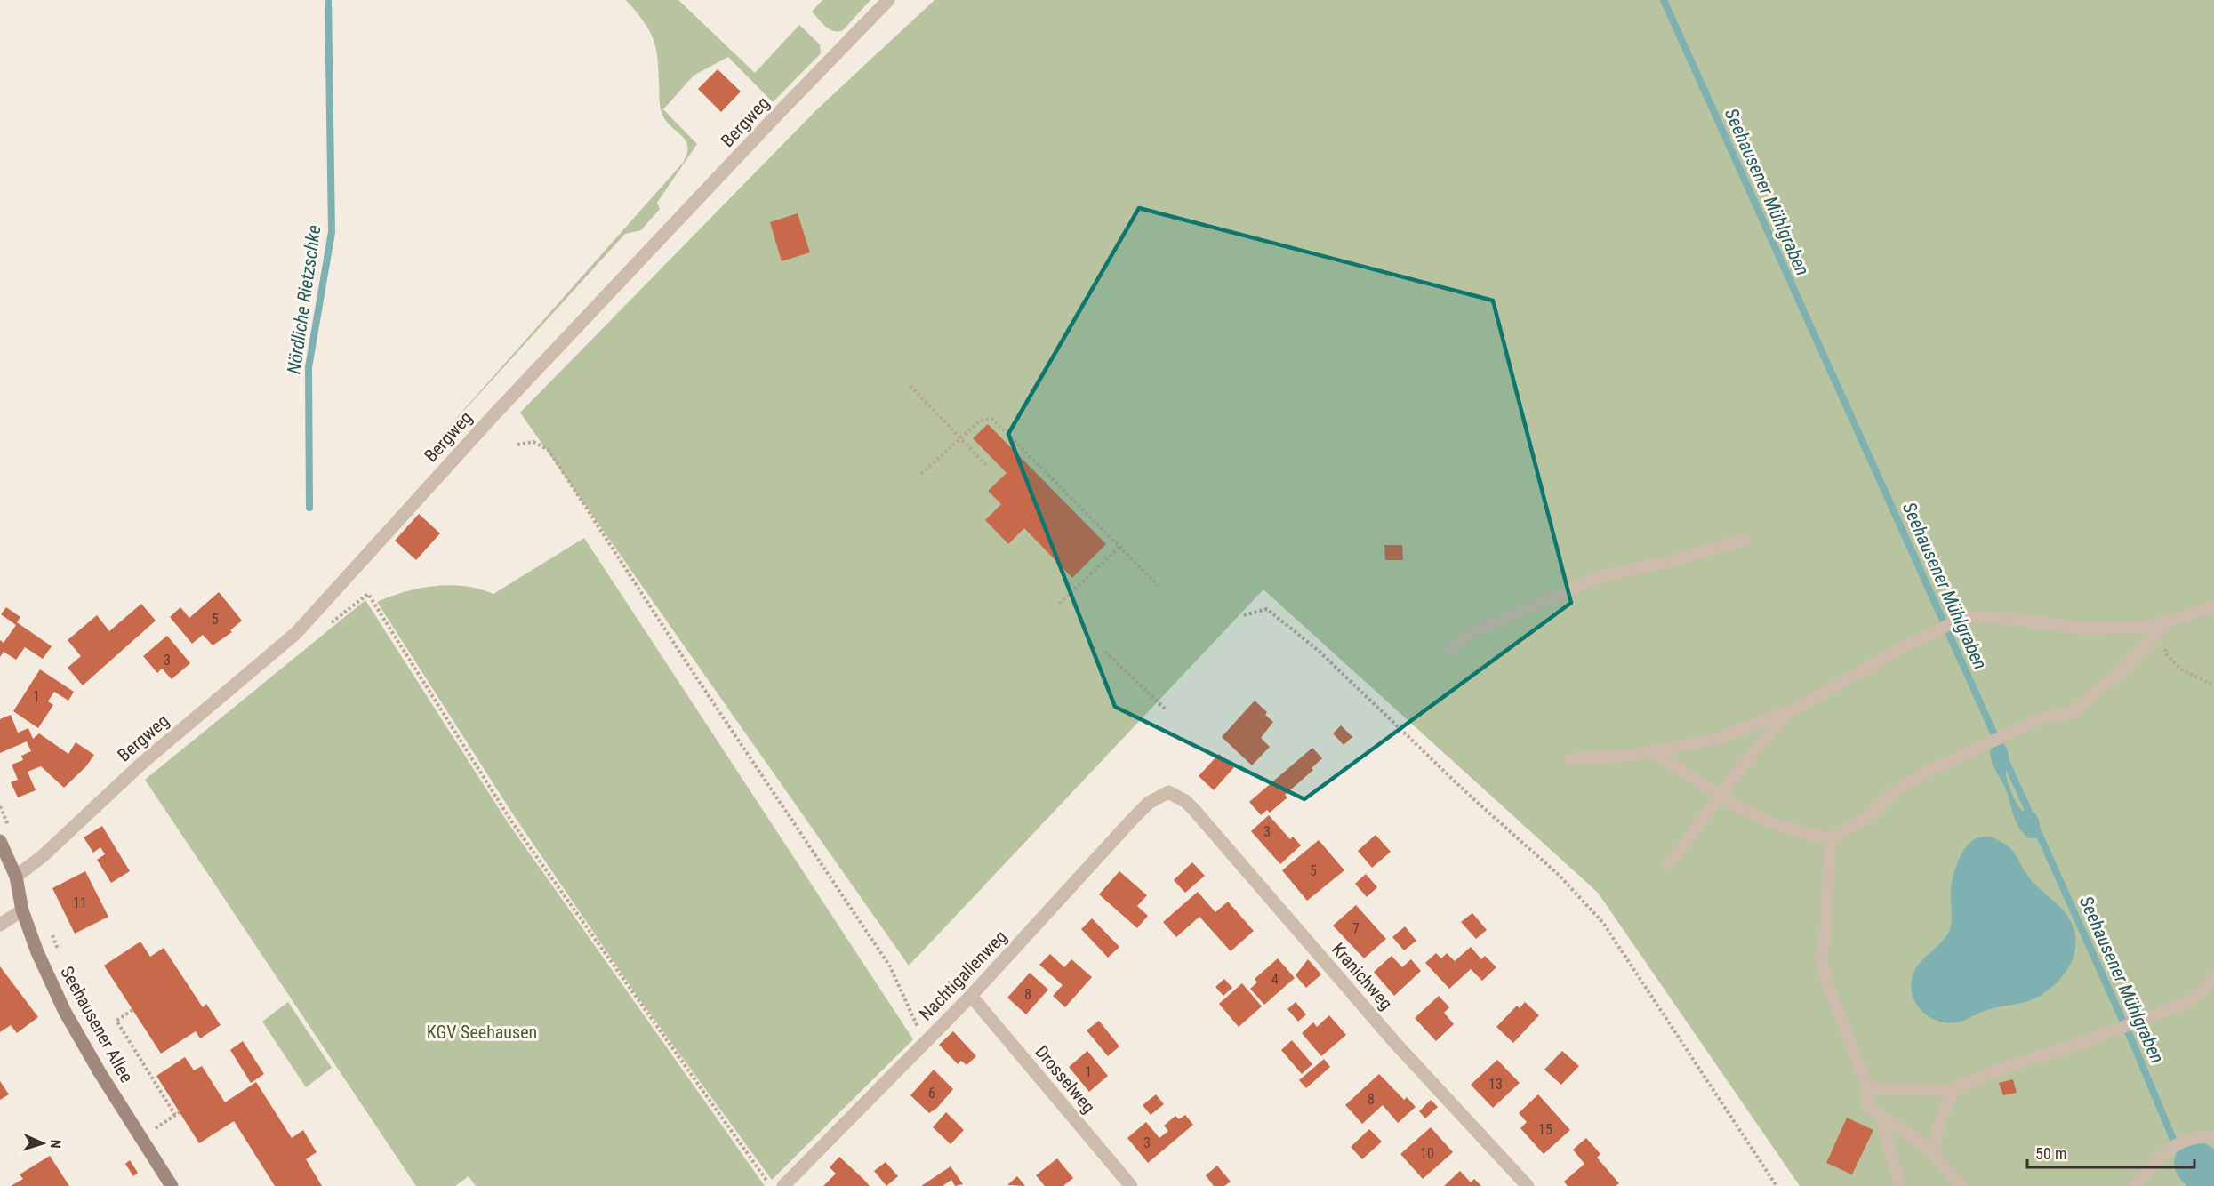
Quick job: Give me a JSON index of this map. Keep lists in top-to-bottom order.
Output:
{
  "streets": {
    "street": [
      "Bergweg",
      "Nachtigallenweg",
      "Kranichweg",
      "Seehausener Allee",
      "Drosselweg"
    ]
  },
  "crossings": [
    ["Bergweg", "Seehausener Allee"],
    ["Nachtigallenweg", "Kranichweg"],
    ["Nachtigallenweg", "Drosselweg"]
  ],
  "water": ["Seehausener Mühlgraben", "Nördliche Rietzschke"],
  "parks": ["KGV Seehausen"],
  "house_numbers": [
    "5",
    "3",
    "1",
    "3",
    "5",
    "11",
    "7",
    "4",
    "8",
    "1",
    "13",
    "6",
    "8",
    "15",
    "3",
    "10"
  ],
  "scale_bar": "50 m",
  "north": "right"
}
